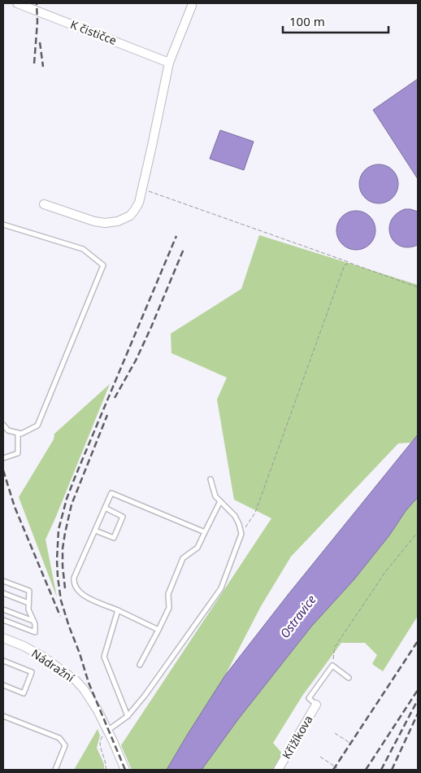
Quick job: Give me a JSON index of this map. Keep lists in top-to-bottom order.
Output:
{
  "streets": {
    "street": ["K čističce", "Nádražní", "Křižíkova"]
  },
  "water": ["Ostravice"],
  "scale_bar": "100 m"
}
